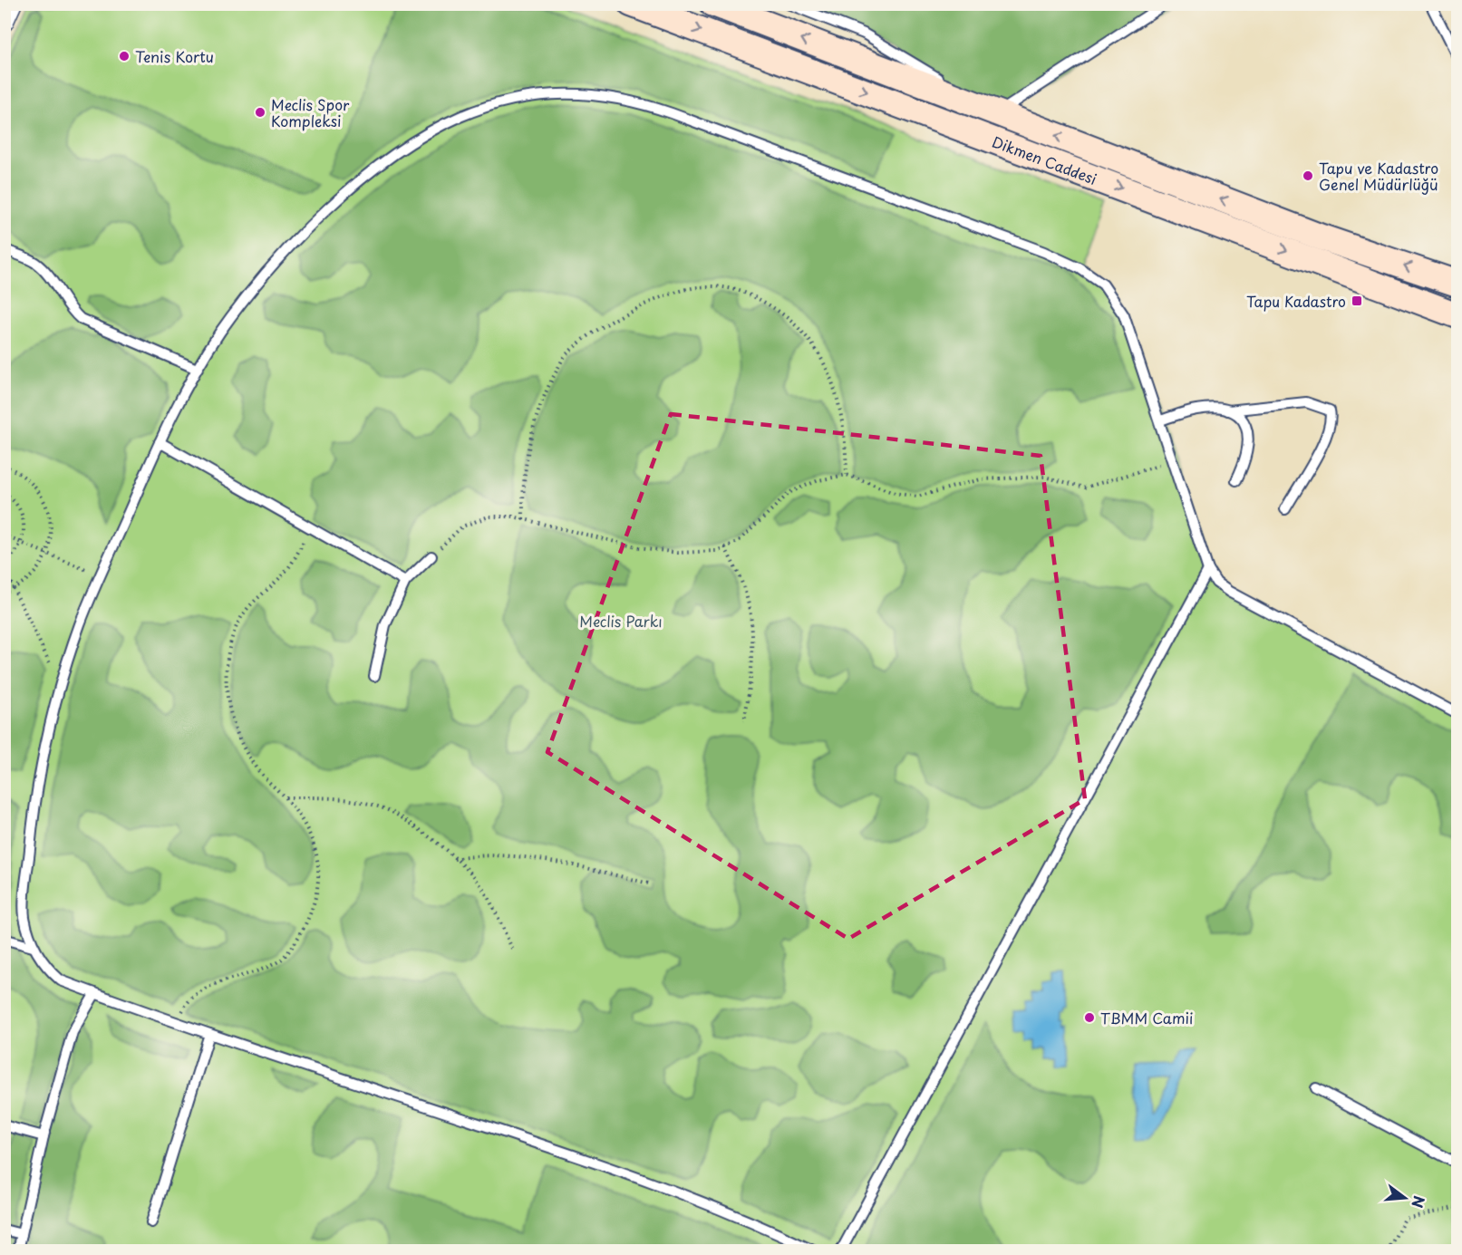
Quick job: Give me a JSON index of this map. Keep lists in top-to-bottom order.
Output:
{
  "streets": {
    "main road": ["Dikmen Caddesi"]
  },
  "parks": ["Meclis Parkı"],
  "places": {
    "other": [
      "Tenis Kortu",
      "Meclis Spor Kompleksi",
      "Tapu ve Kadastro Genel Müdürlüğü",
      "TBMM Camii"
    ],
    "transit": ["Tapu Kadastro"]
  },
  "north": "right"
}
